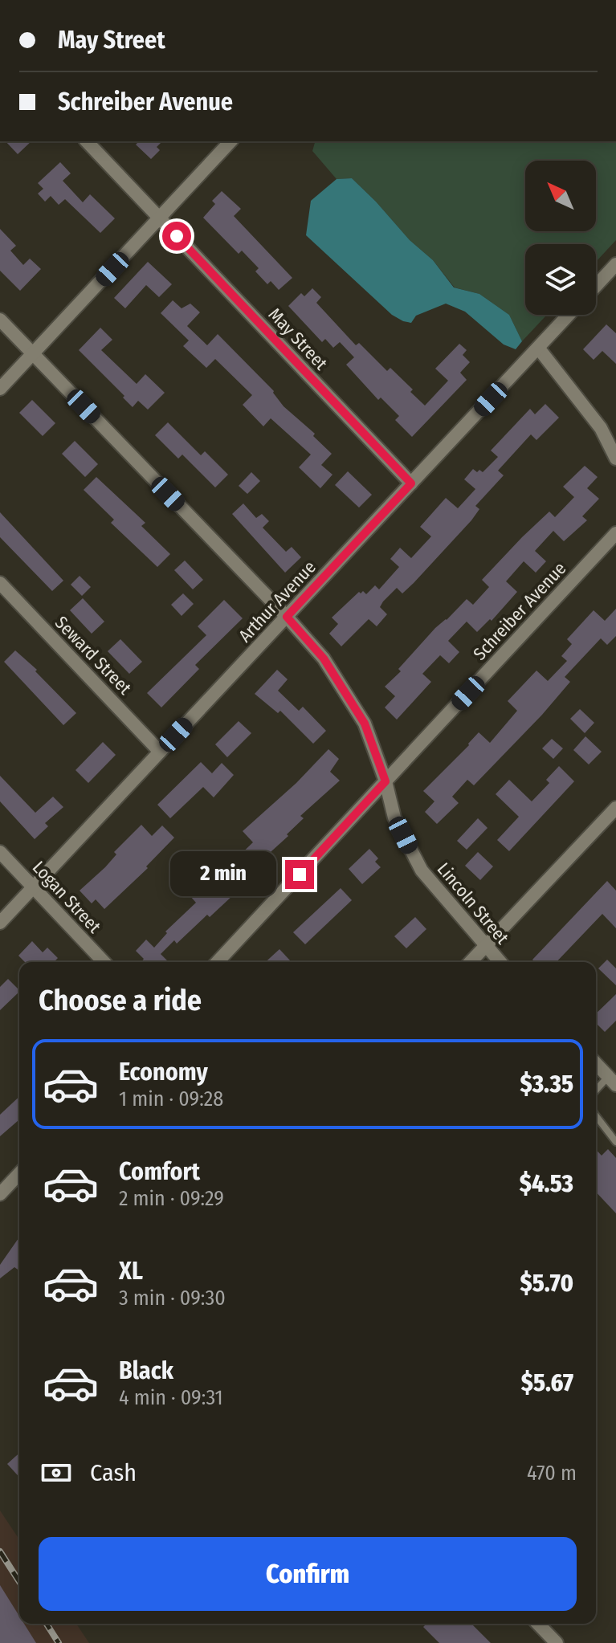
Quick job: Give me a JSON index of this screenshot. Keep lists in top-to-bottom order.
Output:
{
  "streets": {
    "street": [
      "May Street",
      "Arthur Avenue",
      "Schreiber Avenue",
      "Seward Street",
      "Logan Street",
      "Lincoln Street"
    ]
  },
  "crossings": [
    ["May Street", "Arthur Avenue"],
    ["Arthur Avenue", "Seward Street"],
    ["Arthur Avenue", "Logan Street"],
    ["Arthur Avenue", "Lincoln Street"],
    ["Schreiber Avenue", "Lincoln Street"]
  ],
  "north": "top left",
  "page": {
    "banner": ["May Street", "Schreiber Avenue"],
    "bubble": "2 min",
    "heading": "Choose a ride",
    "list": [
      {
        "name": "Economy",
        "note": "1 min · 09:28",
        "value": "$3.35"
      },
      {
        "name": "Comfort",
        "note": "2 min · 09:29",
        "value": "$4.53"
      },
      {
        "name": "XL",
        "note": "3 min · 09:30",
        "value": "$5.70"
      },
      {
        "name": "Black",
        "note": "4 min · 09:31",
        "value": "$5.67"
      }
    ],
    "pay": ["Cash", "470 m"],
    "buttons": "Confirm"
  }
}
